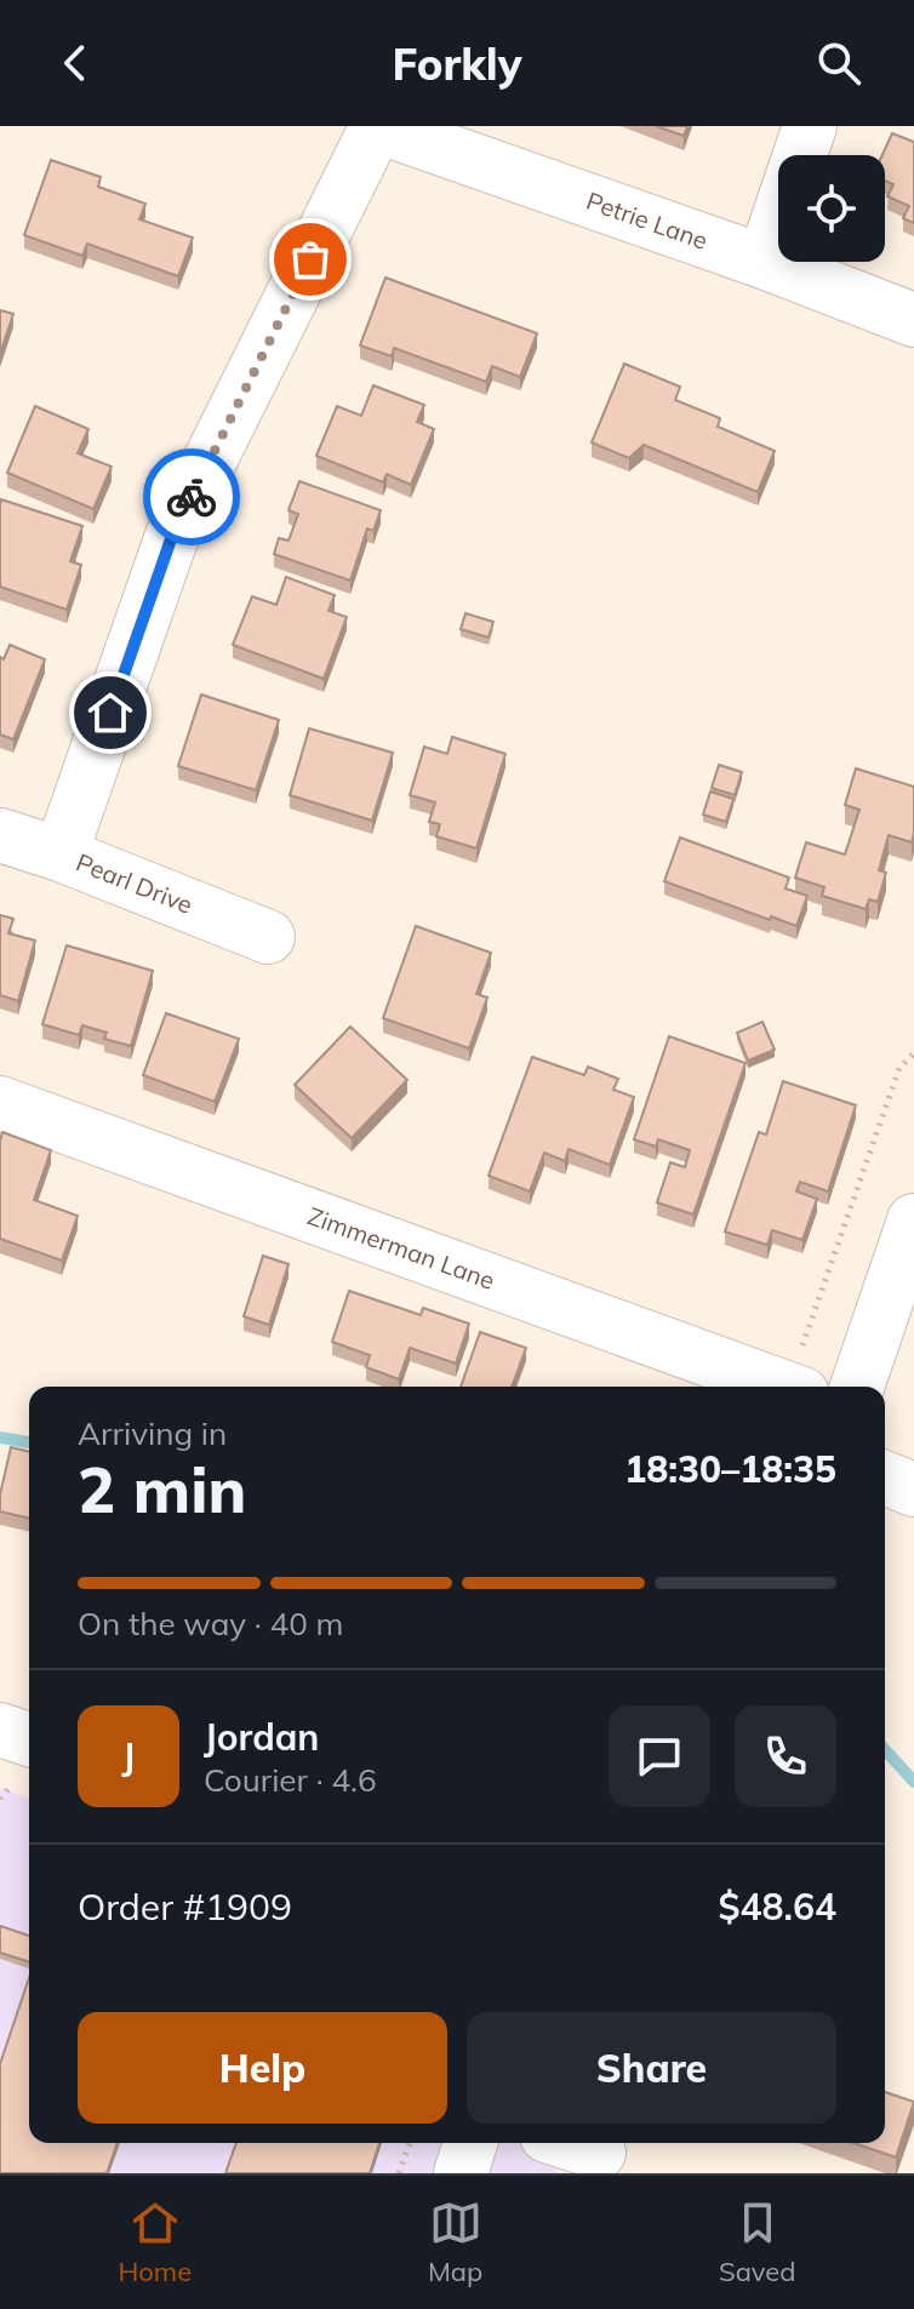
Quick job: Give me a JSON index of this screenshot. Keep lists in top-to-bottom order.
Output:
{
  "streets": {
    "street": ["Petrie Lane", "Pearl Drive", "Zimmerman Lane"]
  },
  "page": {
    "header": "Forkly",
    "heading": ["2 min", "Arriving in", "18:30–18:35"],
    "panel": [
      "Jordan",
      "Courier · 4.6",
      "Order #1909",
      "$48.64"
    ],
    "bar": "On the way · 40 m",
    "round": "J",
    "buttons": ["Help", "Share"],
    "tabs": ["Home", "Map", "Saved"]
  }
}
